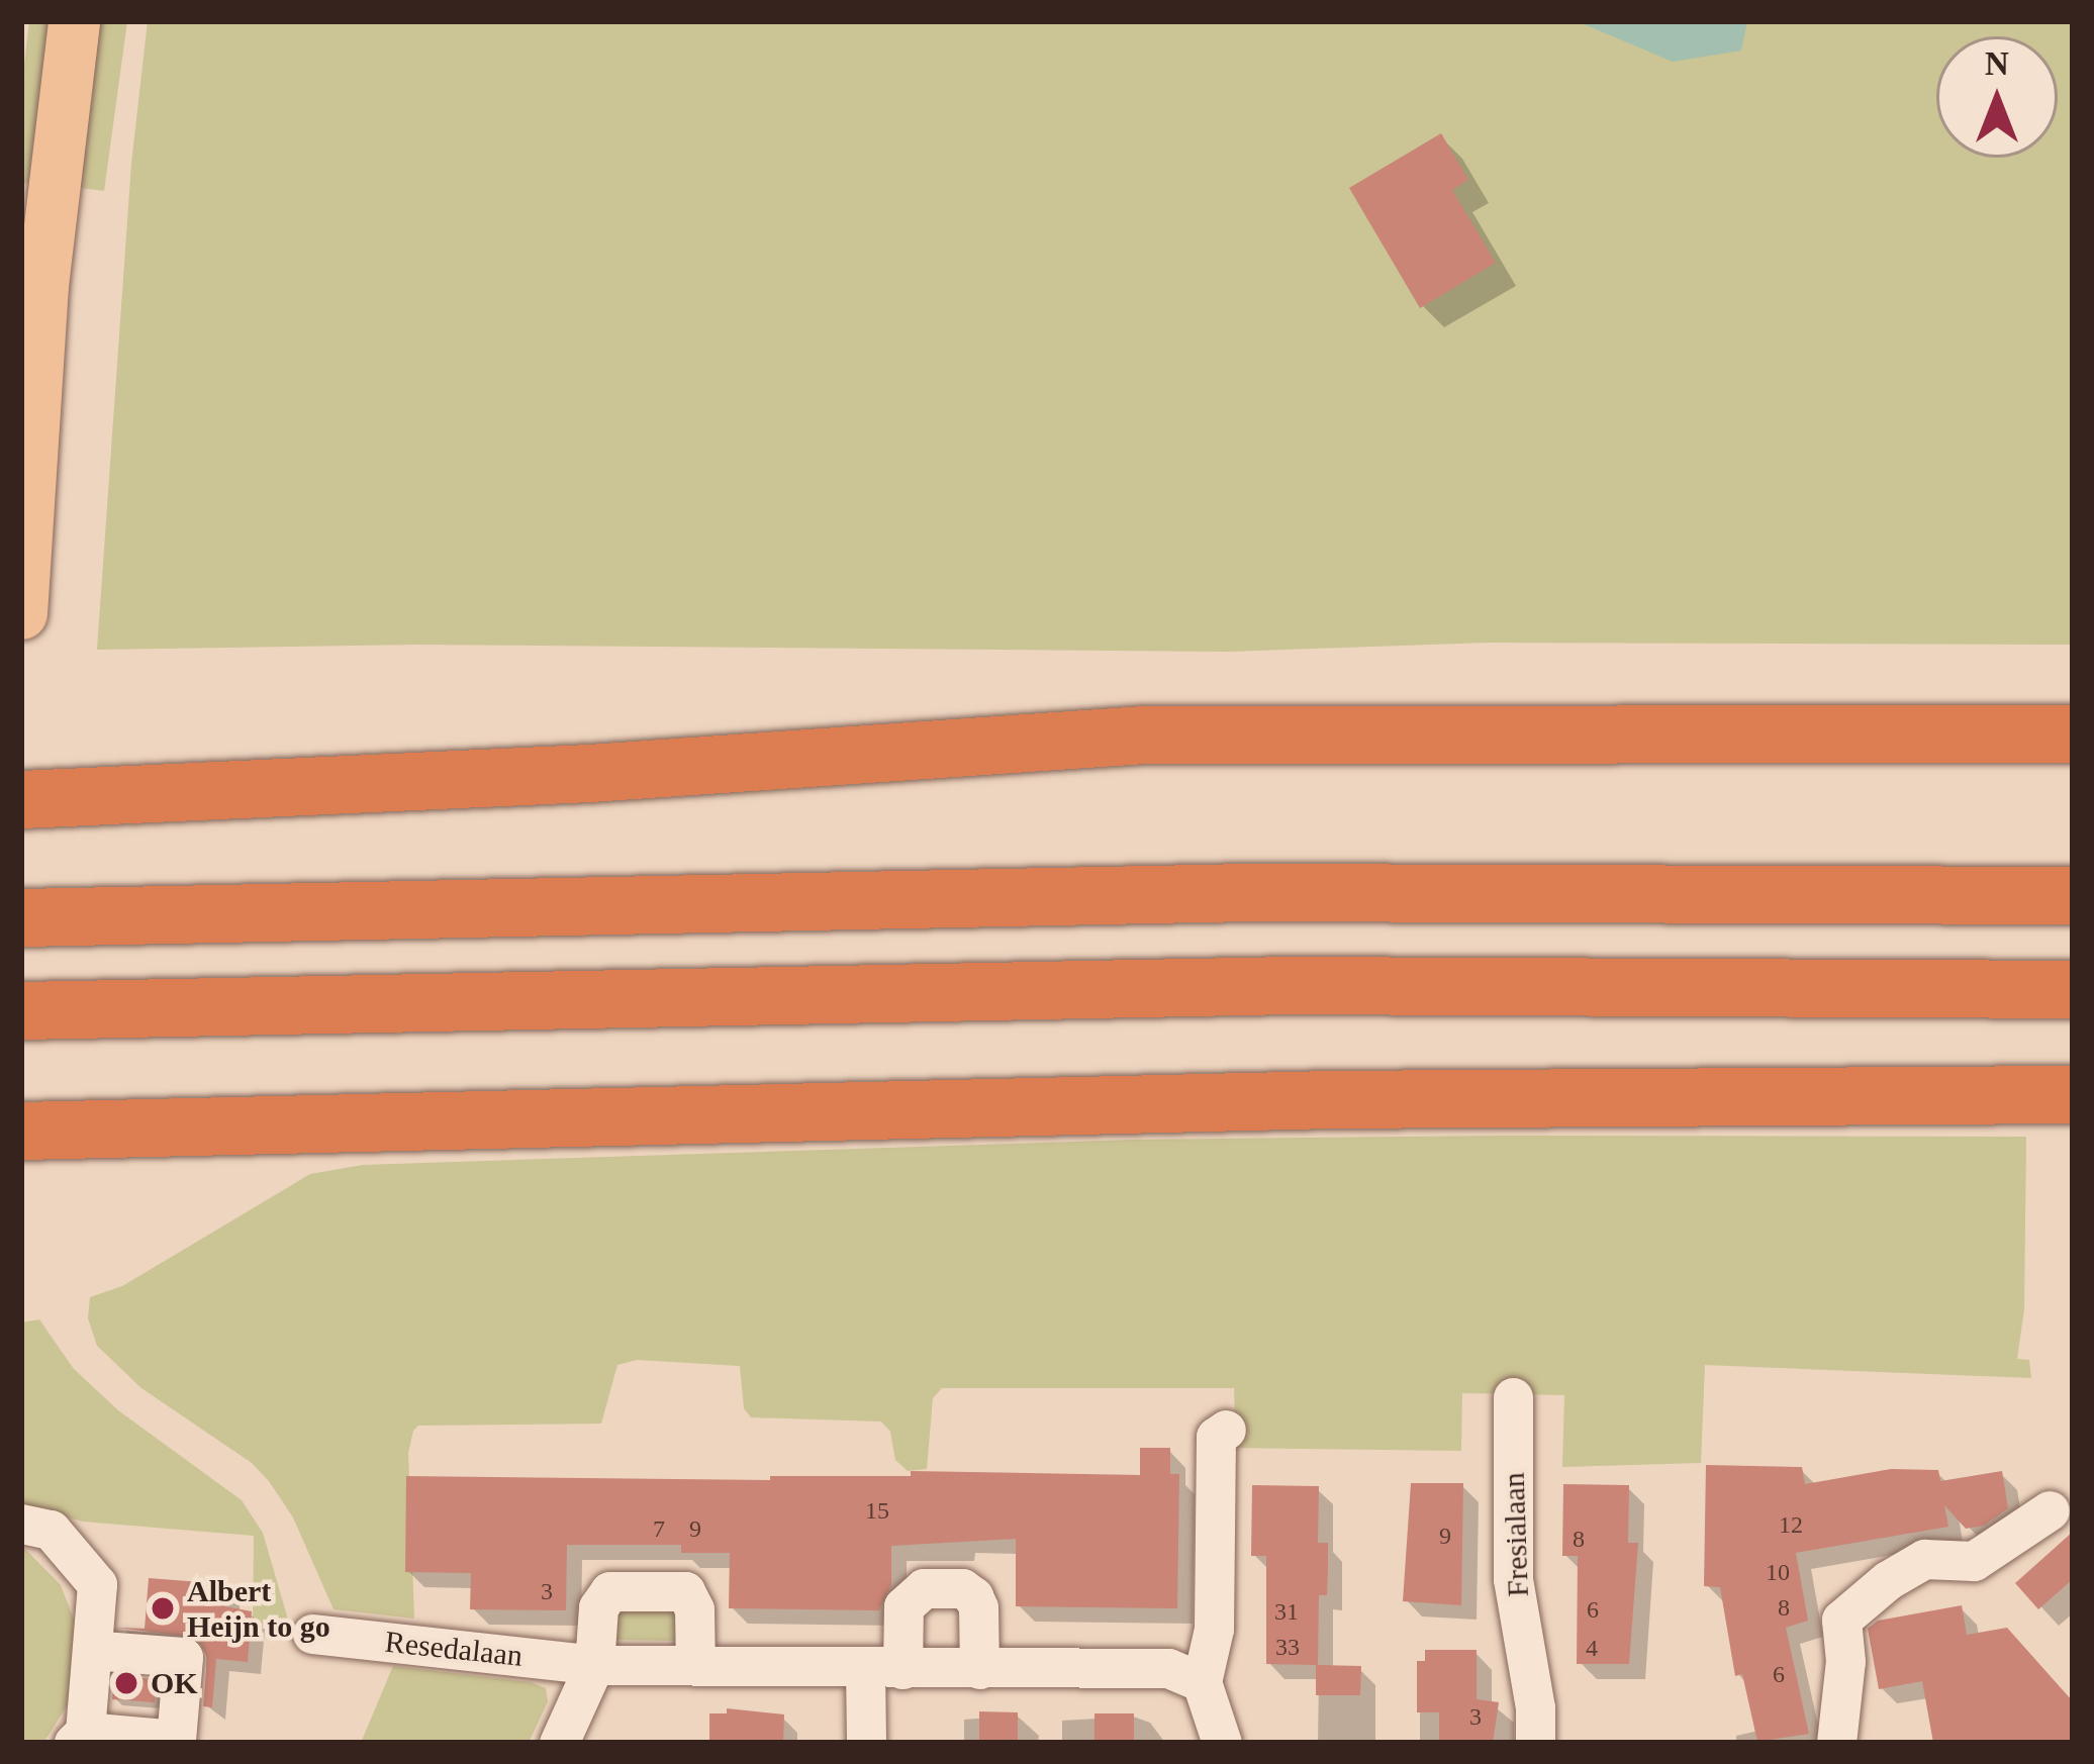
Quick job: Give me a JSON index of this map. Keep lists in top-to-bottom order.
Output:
{
  "streets": {
    "street": ["Fresialaan", "Resedalaan"]
  },
  "places": ["Albert Heijn to go", "OK"],
  "house_numbers": [
    "15",
    "12",
    "7",
    "9",
    "9",
    "8",
    "10",
    "3",
    "8",
    "6",
    "31",
    "33",
    "4",
    "6",
    "3"
  ],
  "north": "top"
}
